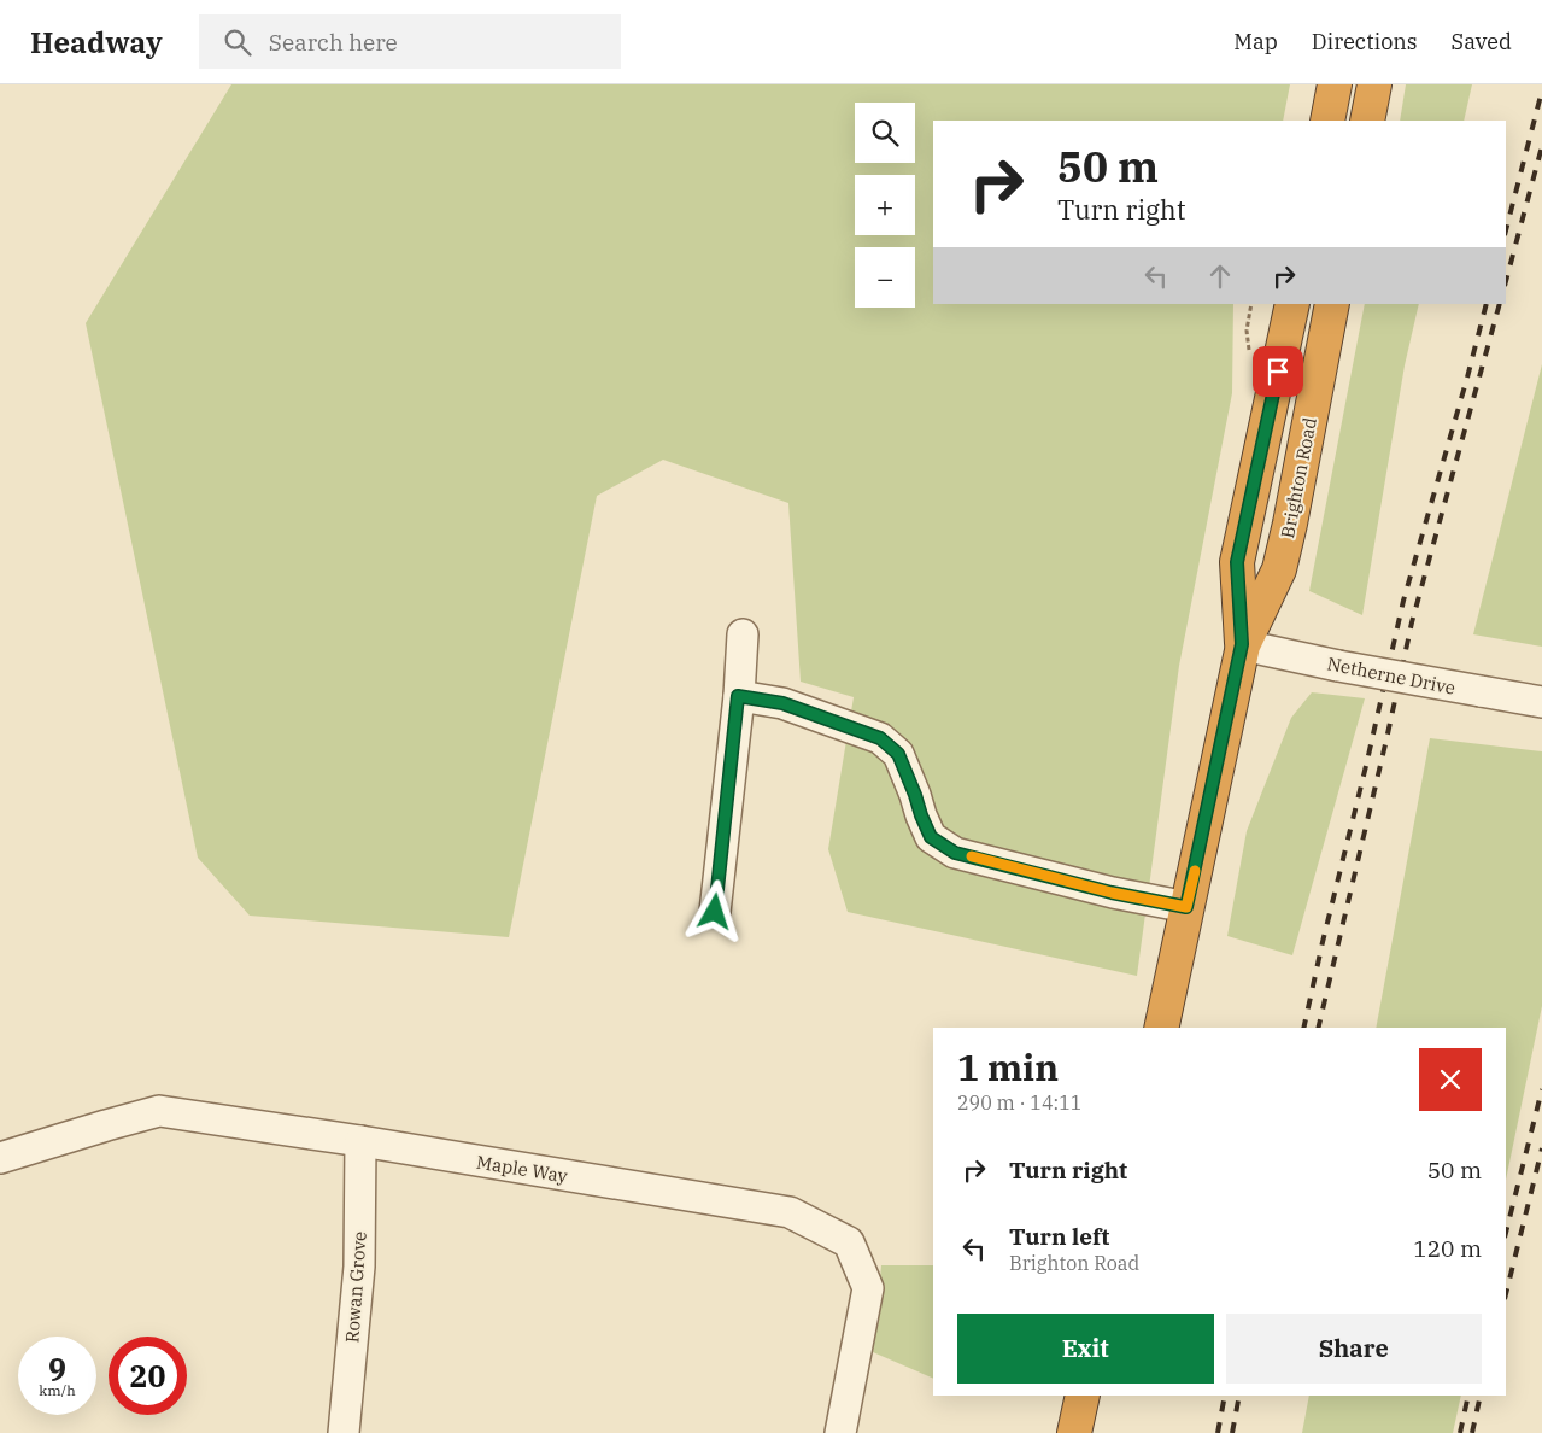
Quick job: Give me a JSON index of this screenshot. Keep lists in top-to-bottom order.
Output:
{
  "streets": {
    "highway": ["Brighton Road"],
    "street": ["Netherne Drive", "Maple Way", "Rowan Grove"]
  },
  "crossings": [
    ["Brighton Road", "Netherne Drive"],
    ["Maple Way", "Rowan Grove"]
  ],
  "page": {
    "header": "Headway",
    "search": "Search here",
    "nav": ["Map", "Directions", "Saved"],
    "map_buttons": ["+", "−"],
    "turn": ["50 m", "Turn right"],
    "heading": ["1 min", "290 m · 14:11"],
    "list": [
      {
        "name": "Turn right",
        "value": "50 m"
      },
      {
        "name": "Turn left",
        "note": "Brighton Road",
        "value": "120 m"
      }
    ],
    "buttons": ["Exit", "Share"],
    "speed": "9 km/h",
    "limit": "20"
  }
}
